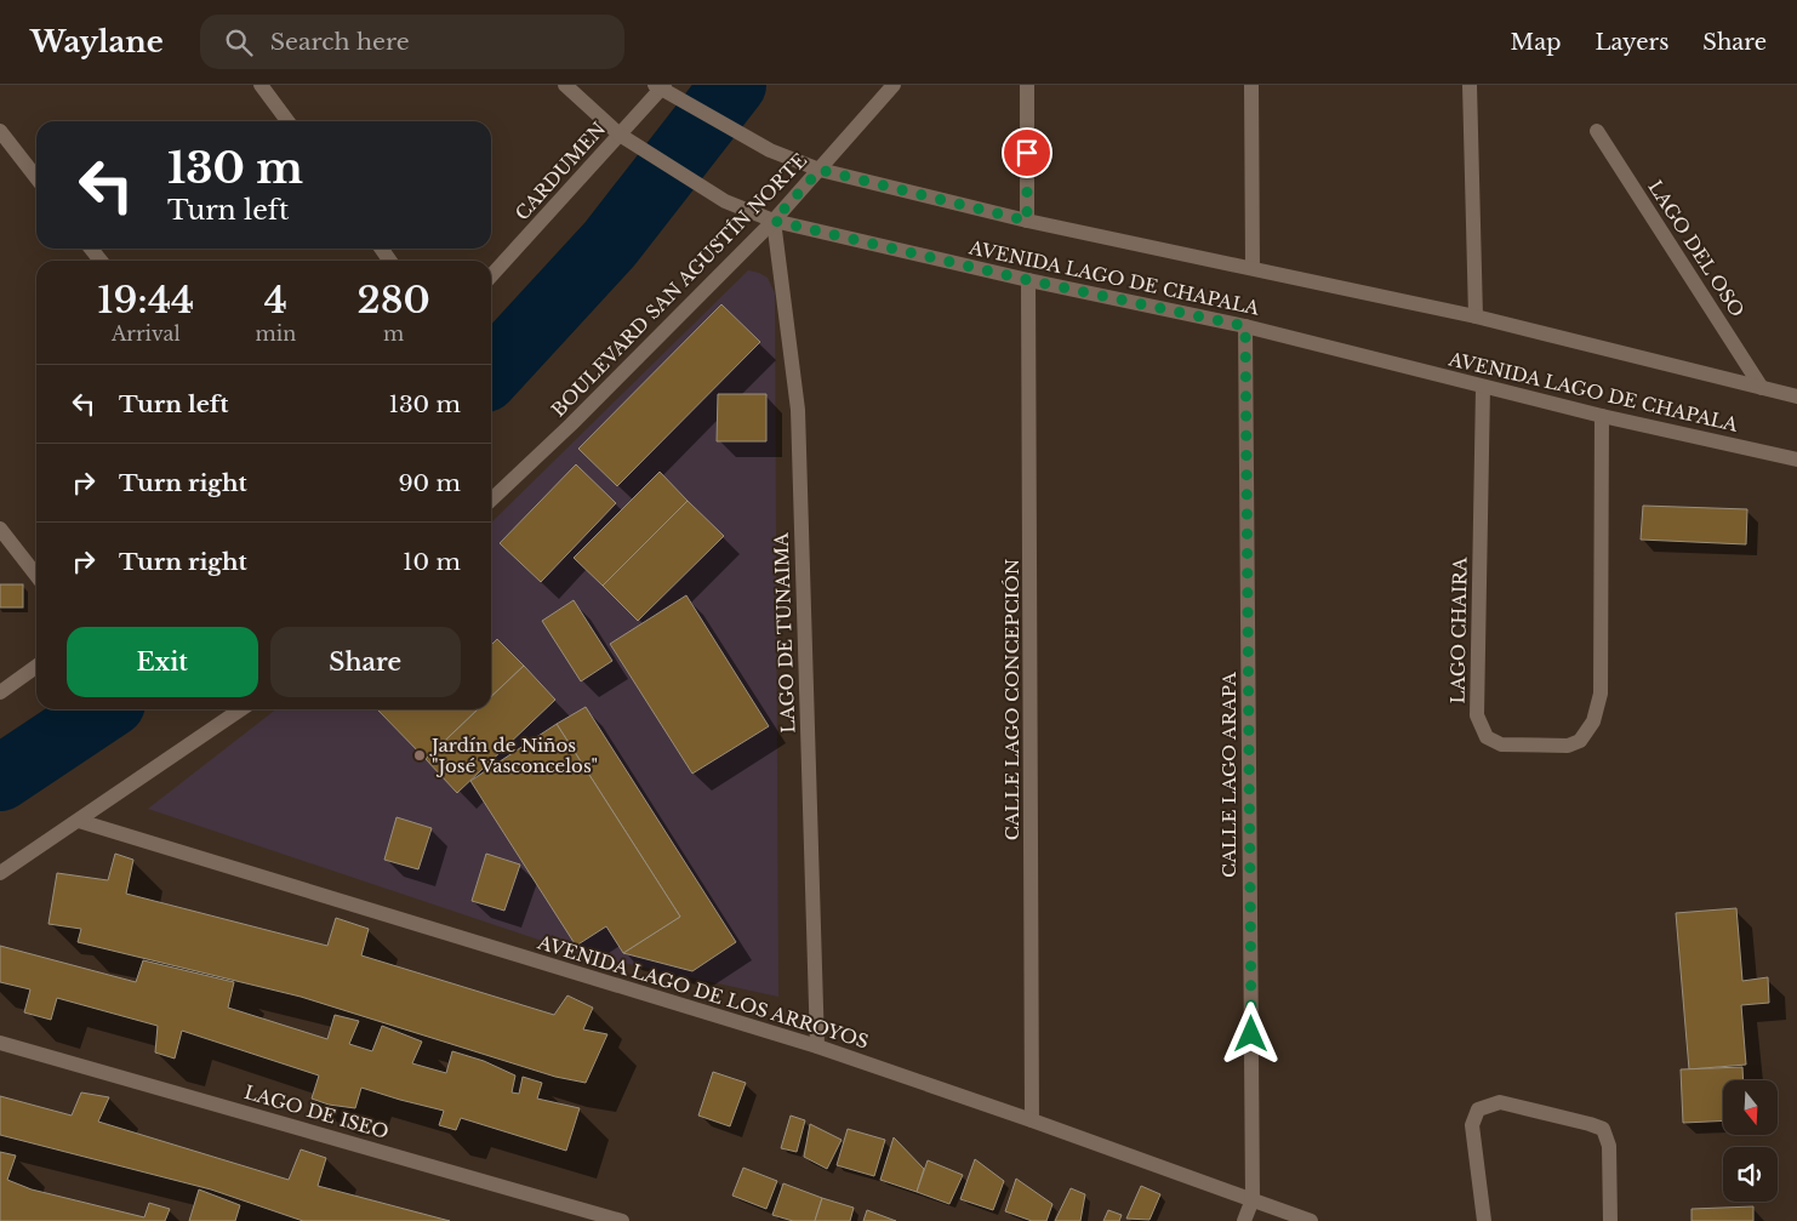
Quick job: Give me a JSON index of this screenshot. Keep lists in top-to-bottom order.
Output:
{
  "streets": {
    "street": [
      "CARDUMEN",
      "LAGO DEL OSO",
      "AVENIDA LAGO DE CHAPALA",
      "BOULEVARD SAN AGUSTÍN NORTE",
      "LAGO CHAIRA",
      "LAGO DE TUNAIMA",
      "CALLE LAGO CONCEPCIÓN",
      "CALLE LAGO ARAPA",
      "AVENIDA LAGO DE LOS ARROYOS",
      "LAGO DE ISEO"
    ]
  },
  "crossings": [
    ["CARDUMEN", "AVENIDA LAGO DE CHAPALA"],
    ["LAGO DEL OSO", "AVENIDA LAGO DE CHAPALA"],
    ["AVENIDA LAGO DE CHAPALA", "BOULEVARD SAN AGUSTÍN NORTE"],
    ["AVENIDA LAGO DE CHAPALA", "LAGO CHAIRA"],
    ["AVENIDA LAGO DE CHAPALA", "LAGO DE TUNAIMA"],
    ["AVENIDA LAGO DE CHAPALA", "CALLE LAGO CONCEPCIÓN"],
    ["AVENIDA LAGO DE CHAPALA", "CALLE LAGO ARAPA"],
    ["BOULEVARD SAN AGUSTÍN NORTE", "LAGO DE TUNAIMA"],
    ["LAGO DE TUNAIMA", "AVENIDA LAGO DE LOS ARROYOS"],
    ["CALLE LAGO CONCEPCIÓN", "AVENIDA LAGO DE LOS ARROYOS"],
    ["CALLE LAGO ARAPA", "AVENIDA LAGO DE LOS ARROYOS"]
  ],
  "places": ["Jardín de Niños \"José Vasconcelos\""],
  "north": "bottom",
  "page": {
    "header": "Waylane",
    "search": "Search here",
    "nav": ["Map", "Layers", "Share"],
    "turn": ["130 m", "Turn left"],
    "eta": [
      "19:44",
      "Arrival",
      "4",
      "min",
      "280",
      "m"
    ],
    "list": [
      {
        "name": "Turn left",
        "value": "130 m"
      },
      {
        "name": "Turn right",
        "value": "90 m"
      },
      {
        "name": "Turn right",
        "value": "10 m"
      }
    ],
    "buttons": ["Exit", "Share"]
  }
}
